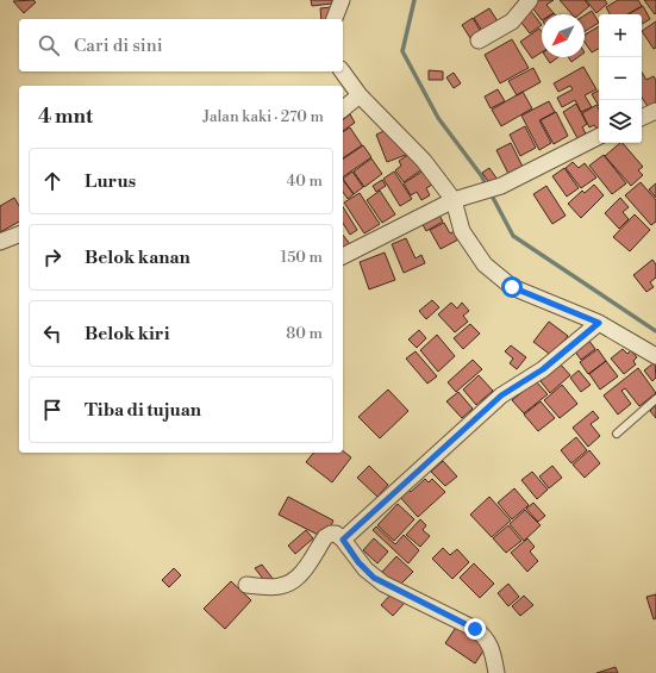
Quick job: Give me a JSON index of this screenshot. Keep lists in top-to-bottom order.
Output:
{
  "north": "bottom left",
  "page": {
    "map_buttons": ["+", "−"],
    "search": "Cari di sini",
    "heading": ["4 mnt", "Jalan kaki · 270 m"],
    "list": [
      ["Lurus", "40 m"],
      ["Belok kanan", "150 m"],
      ["Belok kiri", "80 m"],
      "Tiba di tujuan"
    ]
  }
}
